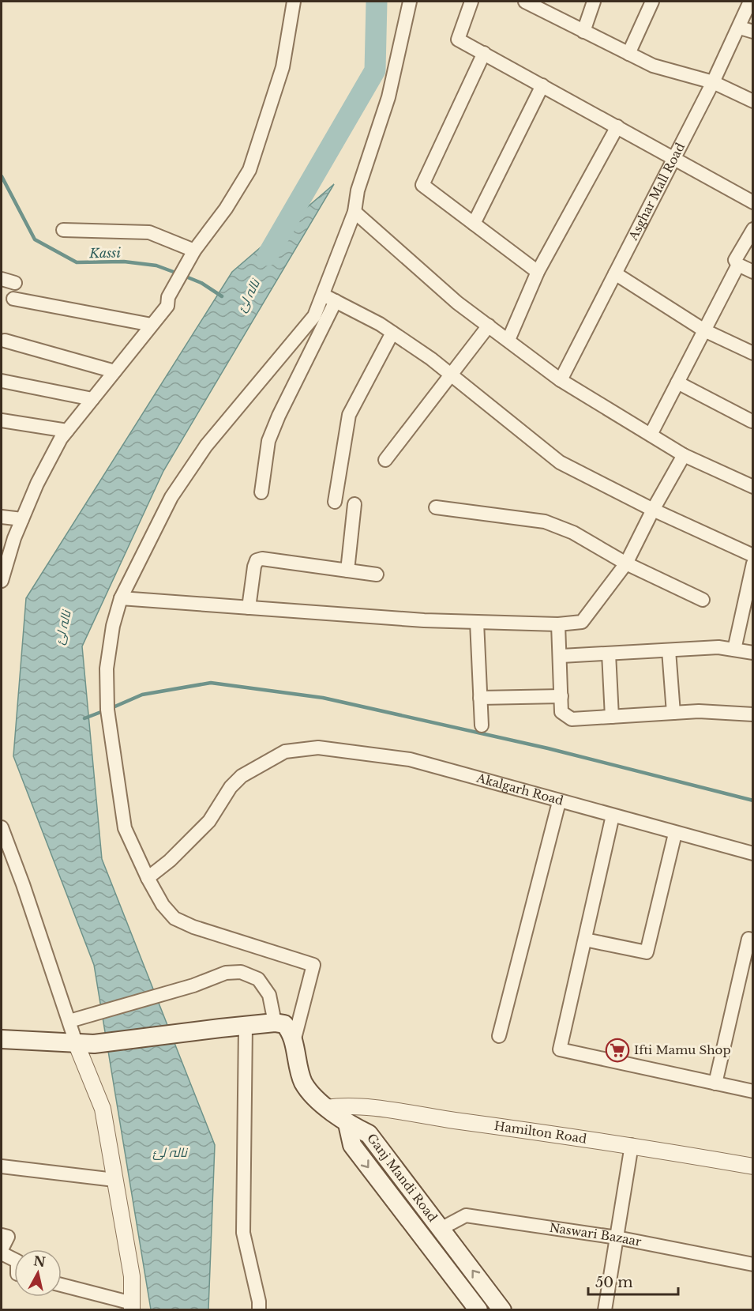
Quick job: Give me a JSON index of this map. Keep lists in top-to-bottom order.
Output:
{
  "streets": {
    "main road": ["Ganj Mandi Road"],
    "street": [
      "Asghar Mall Road",
      "Akalgarh Road",
      "Hamilton Road",
      "Naswari Bazaar"
    ]
  },
  "crossings": [
    ["Ganj Mandi Road", "Naswari Bazaar"]
  ],
  "water": ["Kassi", "نالہ لئ"],
  "places": {
    "supermarket": ["Ifti Mamu Shop"]
  },
  "scale_bar": "50 m",
  "north": "top"
}
